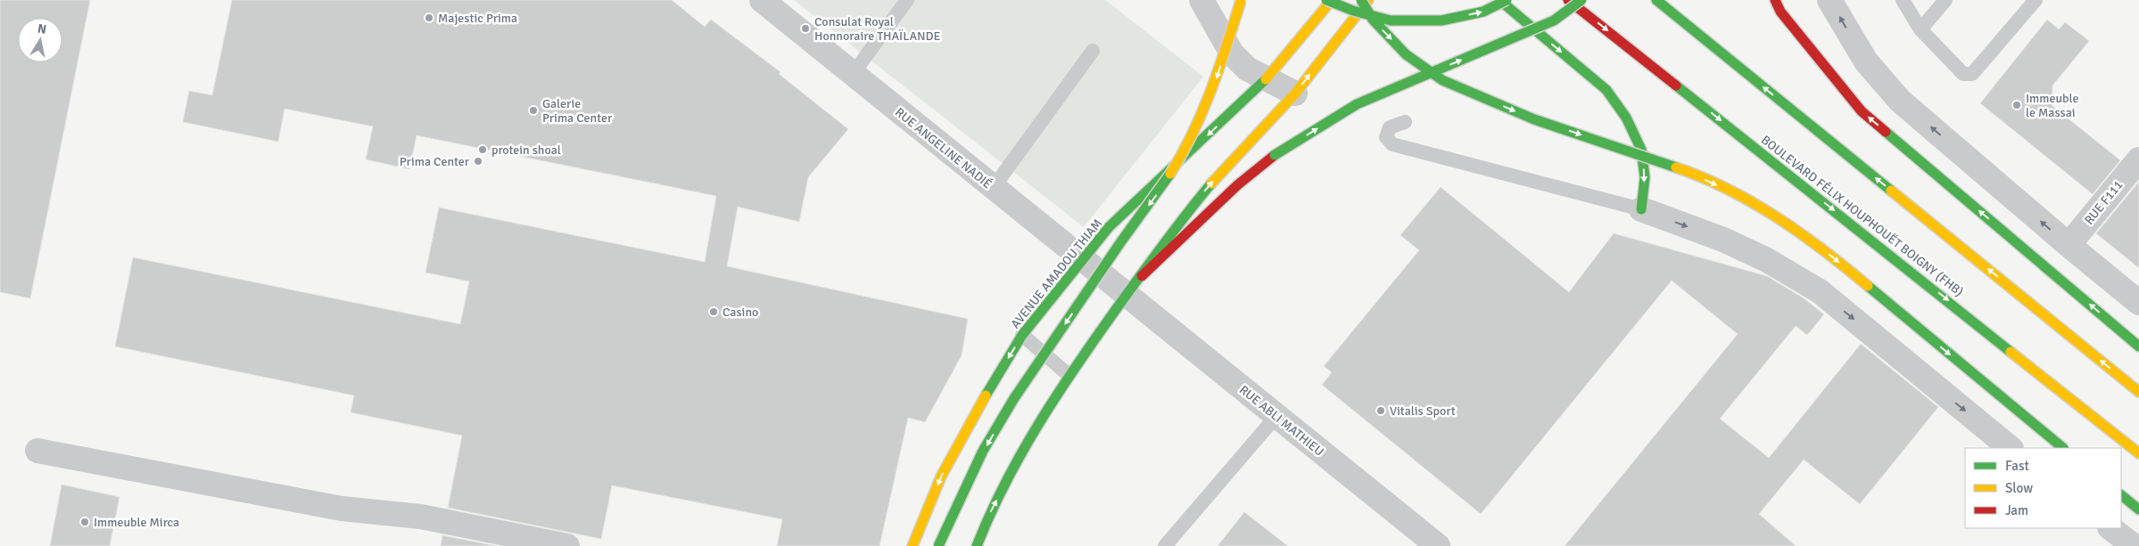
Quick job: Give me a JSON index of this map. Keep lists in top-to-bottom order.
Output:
{
  "streets": {
    "main road": ["BOULEVARD FÉLIX HOUPHOUËT BOIGNY (FHB)", "AVENUE AMADOU THIAM"],
    "street": ["RUE ANGELINE NADIÉ", "RUE F111", "RUE ABLI MATHIEU"]
  },
  "crossings": [
    ["RUE ANGELINE NADIÉ", "AVENUE AMADOU THIAM"],
    ["RUE ANGELINE NADIÉ", "RUE ABLI MATHIEU"]
  ],
  "places": [
    "Majestic Prima",
    "Consulat Royal Honnoraire THAÏLANDE",
    "Immeuble le Massai",
    "Galerie Prima Center",
    "protein shoal",
    "Prima Center",
    "Casino",
    "Vitalis Sport",
    "Immeuble Mirca"
  ],
  "legend": ["Fast", "Slow", "Jam"],
  "north": "top"
}
